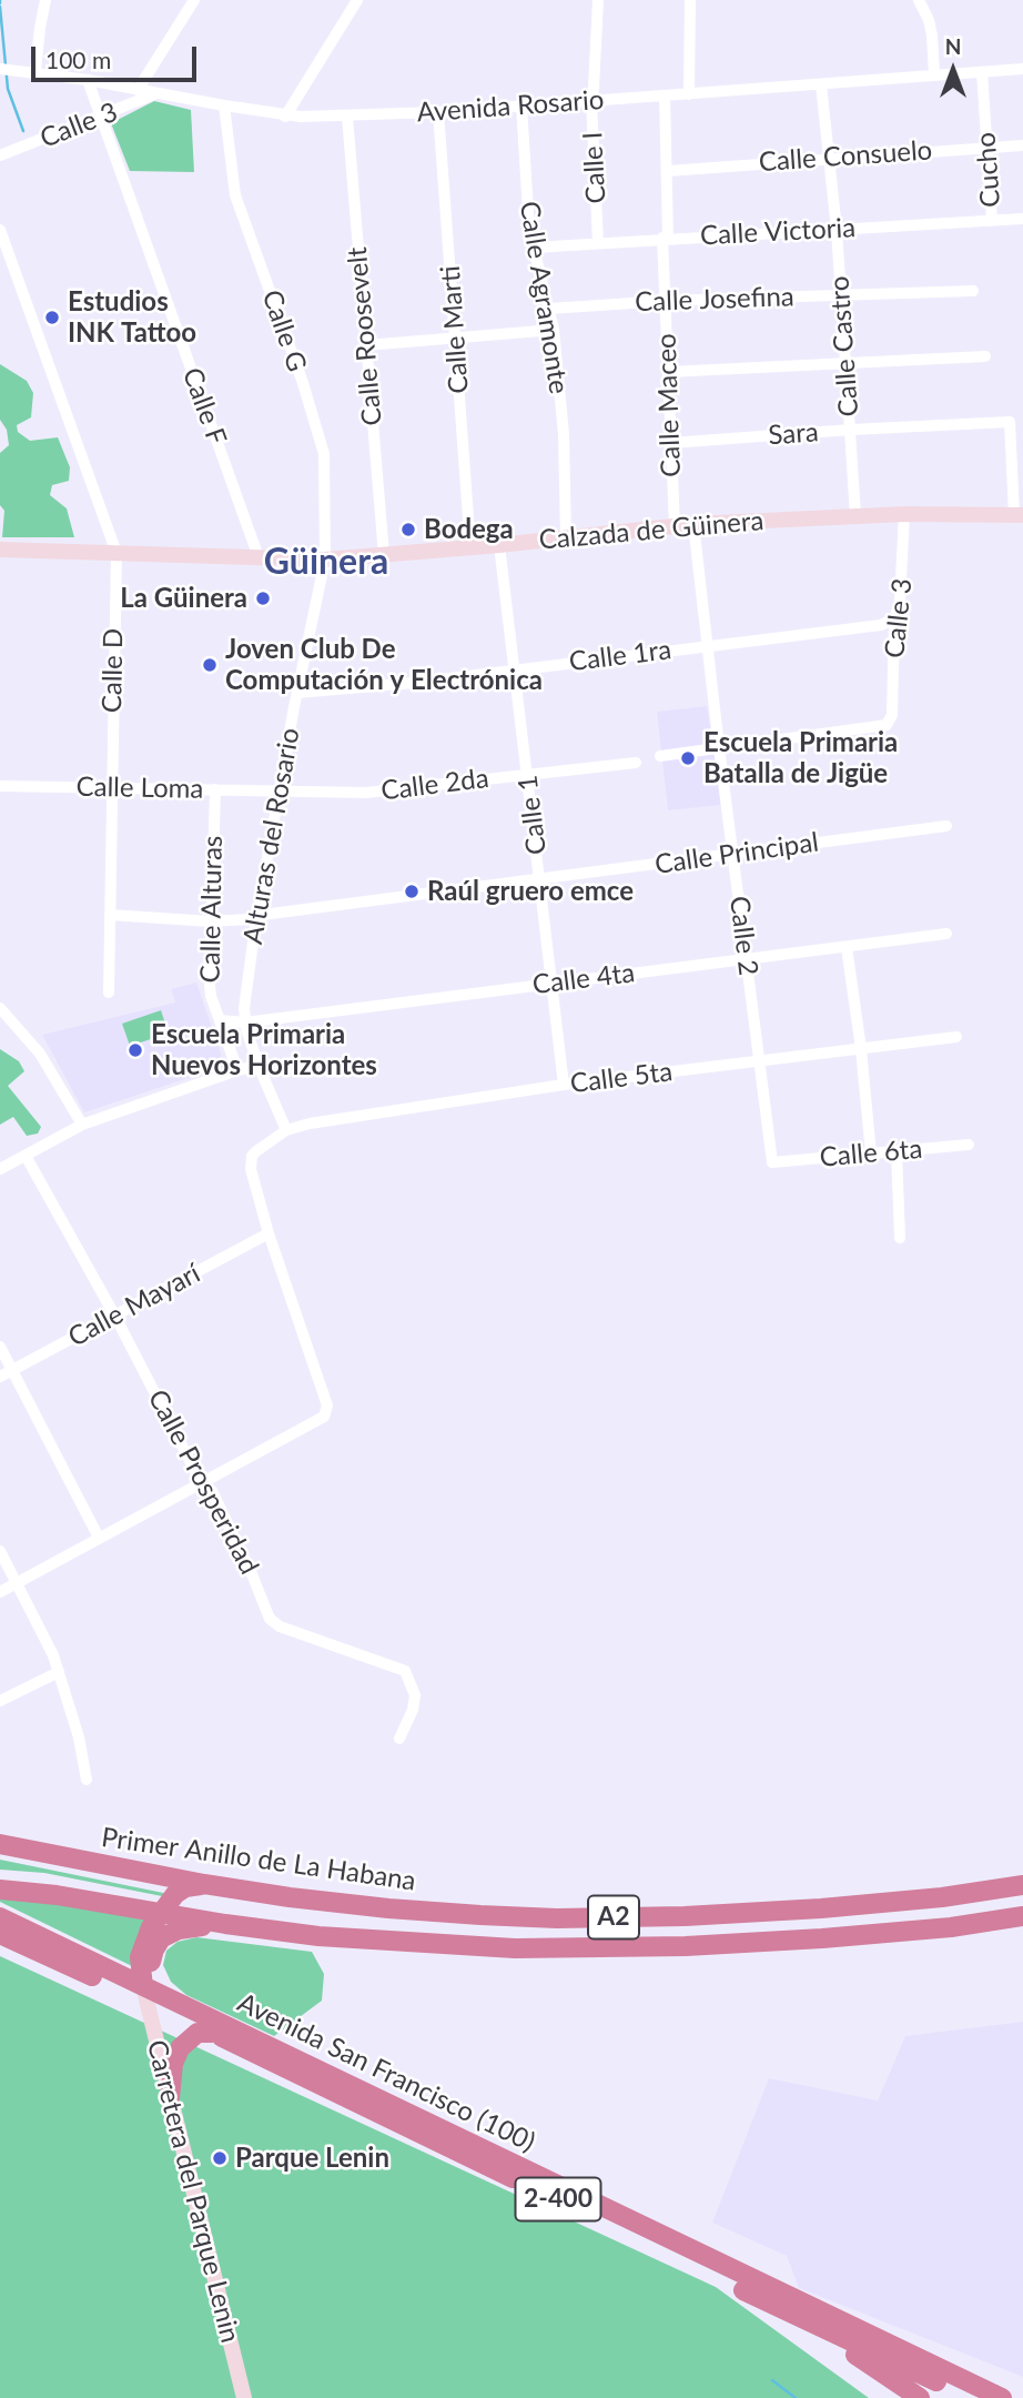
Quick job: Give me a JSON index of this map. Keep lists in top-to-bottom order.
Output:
{
  "streets": {
    "highway": [
      "Primer Anillo de La Habana",
      "A2",
      "Avenida San Francisco (100)",
      "2-400"
    ],
    "main road": ["Calzada de Güinera", "Carretera del Parque Lenin"],
    "street": [
      "Avenida Rosario",
      "Calle 3",
      "Calle Consuelo",
      "Calle I",
      "Cucho",
      "Calle Victoria",
      "Calle Agramonte",
      "Calle Josefina",
      "Calle Marti",
      "Calle G",
      "Calle Roosevelt",
      "Calle Castro",
      "Calle Maceo",
      "Calle F",
      "Sara",
      "Calle 1ra",
      "Calle D",
      "Calle 2da",
      "Calle Loma",
      "Calle 1",
      "Alturas del Rosario",
      "Calle Principal",
      "Calle Alturas",
      "Calle 2",
      "Calle 4ta",
      "Calle 5ta",
      "Calle 6ta",
      "Calle Mayarí",
      "Calle Prosperidad"
    ]
  },
  "crossings": [
    ["Avenida Rosario", "Calle 3"],
    ["Avenida Rosario", "Calle I"],
    ["Avenida Rosario", "Cucho"],
    ["Avenida Rosario", "Calle Agramonte"],
    ["Avenida Rosario", "Calle Marti"],
    ["Avenida Rosario", "Calle G"],
    ["Avenida Rosario", "Calle Roosevelt"],
    ["Avenida Rosario", "Calle Castro"],
    ["Avenida Rosario", "Calle Maceo"],
    ["Avenida Rosario", "Calle F"],
    ["Calle 3", "Calle F"],
    ["Calle 3", "Calzada de Güinera"],
    ["Calle 3", "Calle 1ra"],
    ["Calle 3", "Calle 2"],
    ["Calle Consuelo", "Cucho"],
    ["Calle Consuelo", "Calle Castro"],
    ["Calle Consuelo", "Calle Maceo"],
    ["Calle I", "Calle Victoria"],
    ["Cucho", "Calle Victoria"],
    ["Calle Victoria", "Calle Agramonte"],
    ["Calle Victoria", "Calle Castro"],
    ["Calle Victoria", "Calle Maceo"],
    ["Calle Agramonte", "Calle Josefina"],
    ["Calle Agramonte", "Calzada de Güinera"],
    ["Calle Josefina", "Calle Castro"],
    ["Calle Josefina", "Calle Maceo"],
    ["Calle Marti", "Calzada de Güinera"],
    ["Calle G", "Calzada de Güinera"],
    ["Calle G", "Alturas del Rosario"],
    ["Calle Roosevelt", "Calzada de Güinera"],
    ["Calle Castro", "Sara"],
    ["Calle Castro", "Calzada de Güinera"],
    ["Calle Maceo", "Sara"],
    ["Calle Maceo", "Calzada de Güinera"],
    ["Calle F", "Calzada de Güinera"],
    ["Sara", "Calzada de Güinera"],
    ["Calzada de Güinera", "Calle D"],
    ["Calzada de Güinera", "Calle 1"],
    ["Calzada de Güinera", "Alturas del Rosario"],
    ["Calzada de Güinera", "Calle 2"],
    ["Calle 1ra", "Calle 1"],
    ["Calle 1ra", "Alturas del Rosario"],
    ["Calle 1ra", "Calle 2"],
    ["Calle D", "Calle Loma"],
    ["Calle D", "Calle Principal"],
    ["Calle 2da", "Calle Loma"],
    ["Calle 2da", "Calle 1"],
    ["Calle 2da", "Alturas del Rosario"],
    ["Calle Loma", "Alturas del Rosario"],
    ["Calle Loma", "Calle Alturas"],
    ["Calle 1", "Calle Principal"],
    ["Calle 1", "Calle 4ta"],
    ["Calle 1", "Calle 5ta"],
    ["Alturas del Rosario", "Calle Principal"],
    ["Alturas del Rosario", "Calle 4ta"],
    ["Alturas del Rosario", "Calle 5ta"],
    ["Calle Principal", "Calle Alturas"],
    ["Calle Principal", "Calle 2"],
    ["Calle Alturas", "Calle 4ta"],
    ["Calle 2", "Calle 4ta"],
    ["Calle 2", "Calle 5ta"],
    ["Calle 2", "Calle 6ta"],
    ["Calle Mayarí", "Calle Prosperidad"],
    ["Avenida San Francisco (100)", "Carretera del Parque Lenin"]
  ],
  "districts": ["Güinera"],
  "places": [
    "Estudios INK Tattoo",
    "Bodega",
    "La Güinera",
    "Joven Club De Computación y Electrónica",
    "Escuela Primaria Batalla de Jigüe",
    "Raúl gruero emce",
    "Escuela Primaria Nuevos Horizontes",
    "Parque Lenin"
  ],
  "scale_bar": "100 m",
  "north": "top"
}
